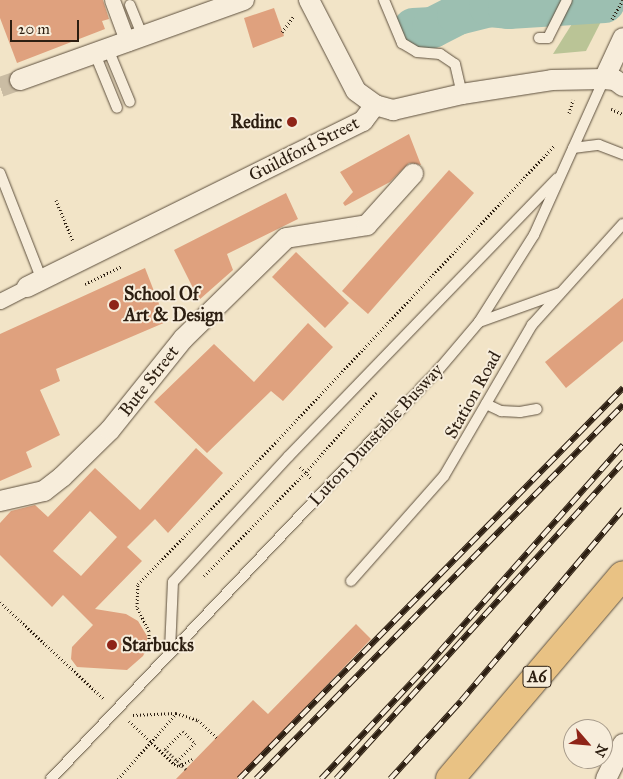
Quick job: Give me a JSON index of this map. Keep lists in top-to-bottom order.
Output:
{
  "streets": {
    "highway": ["A6"],
    "street": ["Guildford Street", "Bute Street", "Luton Dunstable Busway"],
    "lane": ["Station Road"]
  },
  "crossings": [
    ["Guildford Street", "Luton Dunstable Busway"]
  ],
  "places": ["Redinc", "School Of Art & Design", "Starbucks"],
  "scale_bar": "20 m",
  "north": "bottom right"
}
